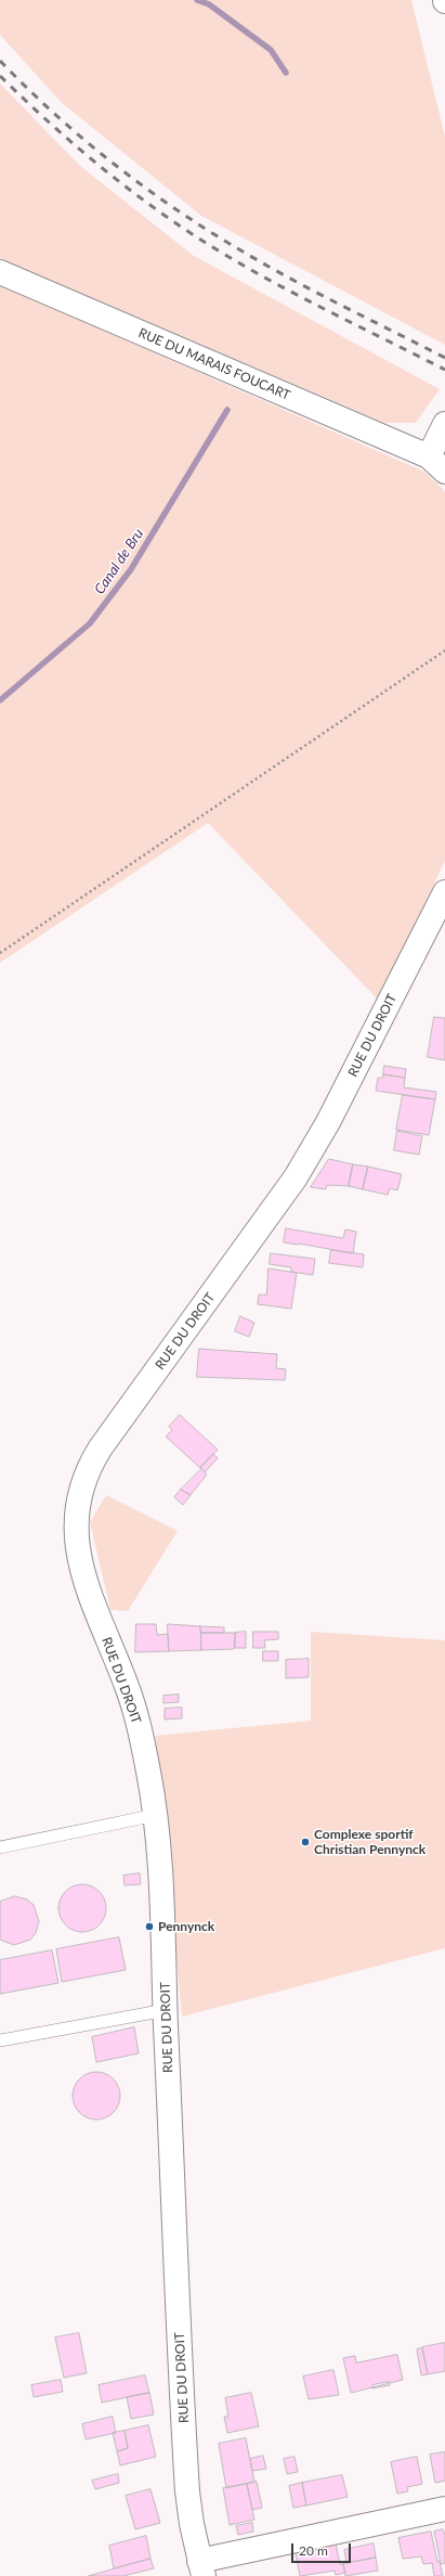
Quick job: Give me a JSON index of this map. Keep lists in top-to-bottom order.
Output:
{
  "streets": {
    "street": ["RUE DU MARAIS FOUCART", "RUE DU DROIT"]
  },
  "water": ["Canal de Bru"],
  "places": ["Complexe sportif Christian Pennynck", "Pennynck"],
  "scale_bar": "20 m"
}
